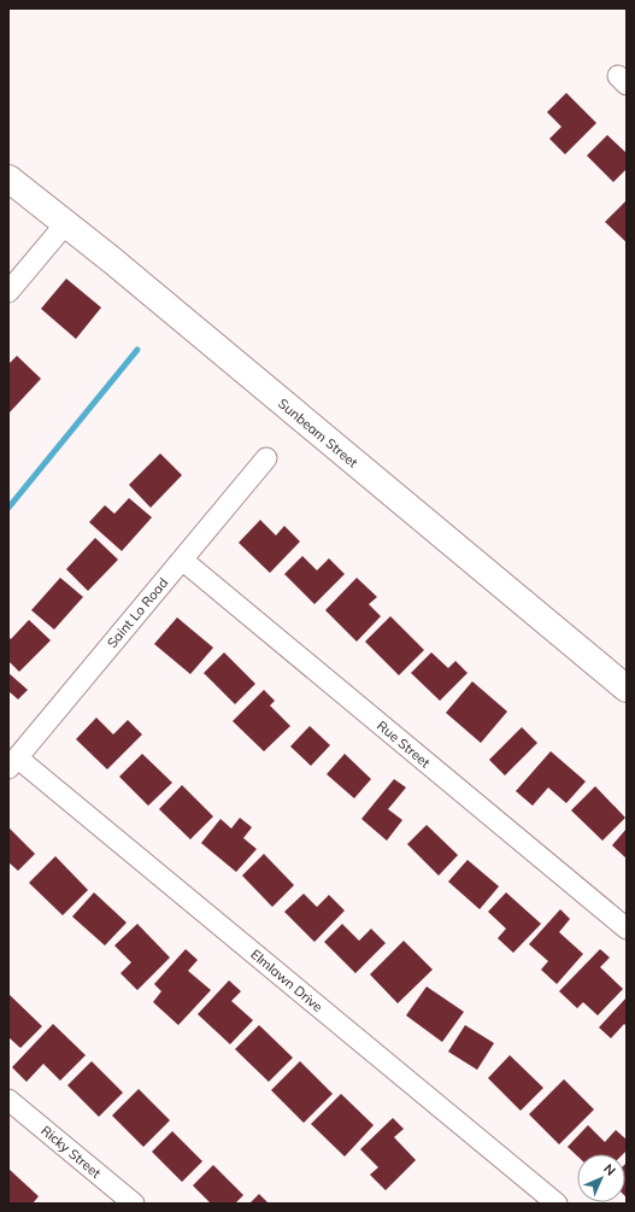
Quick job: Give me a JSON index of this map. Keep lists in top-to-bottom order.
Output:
{
  "streets": {
    "street": [
      "Sunbeam Street",
      "Saint Lo Road",
      "Rue Street",
      "Elmlawn Drive",
      "Ricky Street"
    ]
  },
  "crossings": [
    ["Saint Lo Road", "Rue Street"],
    ["Saint Lo Road", "Elmlawn Drive"]
  ],
  "north": "top right"
}
